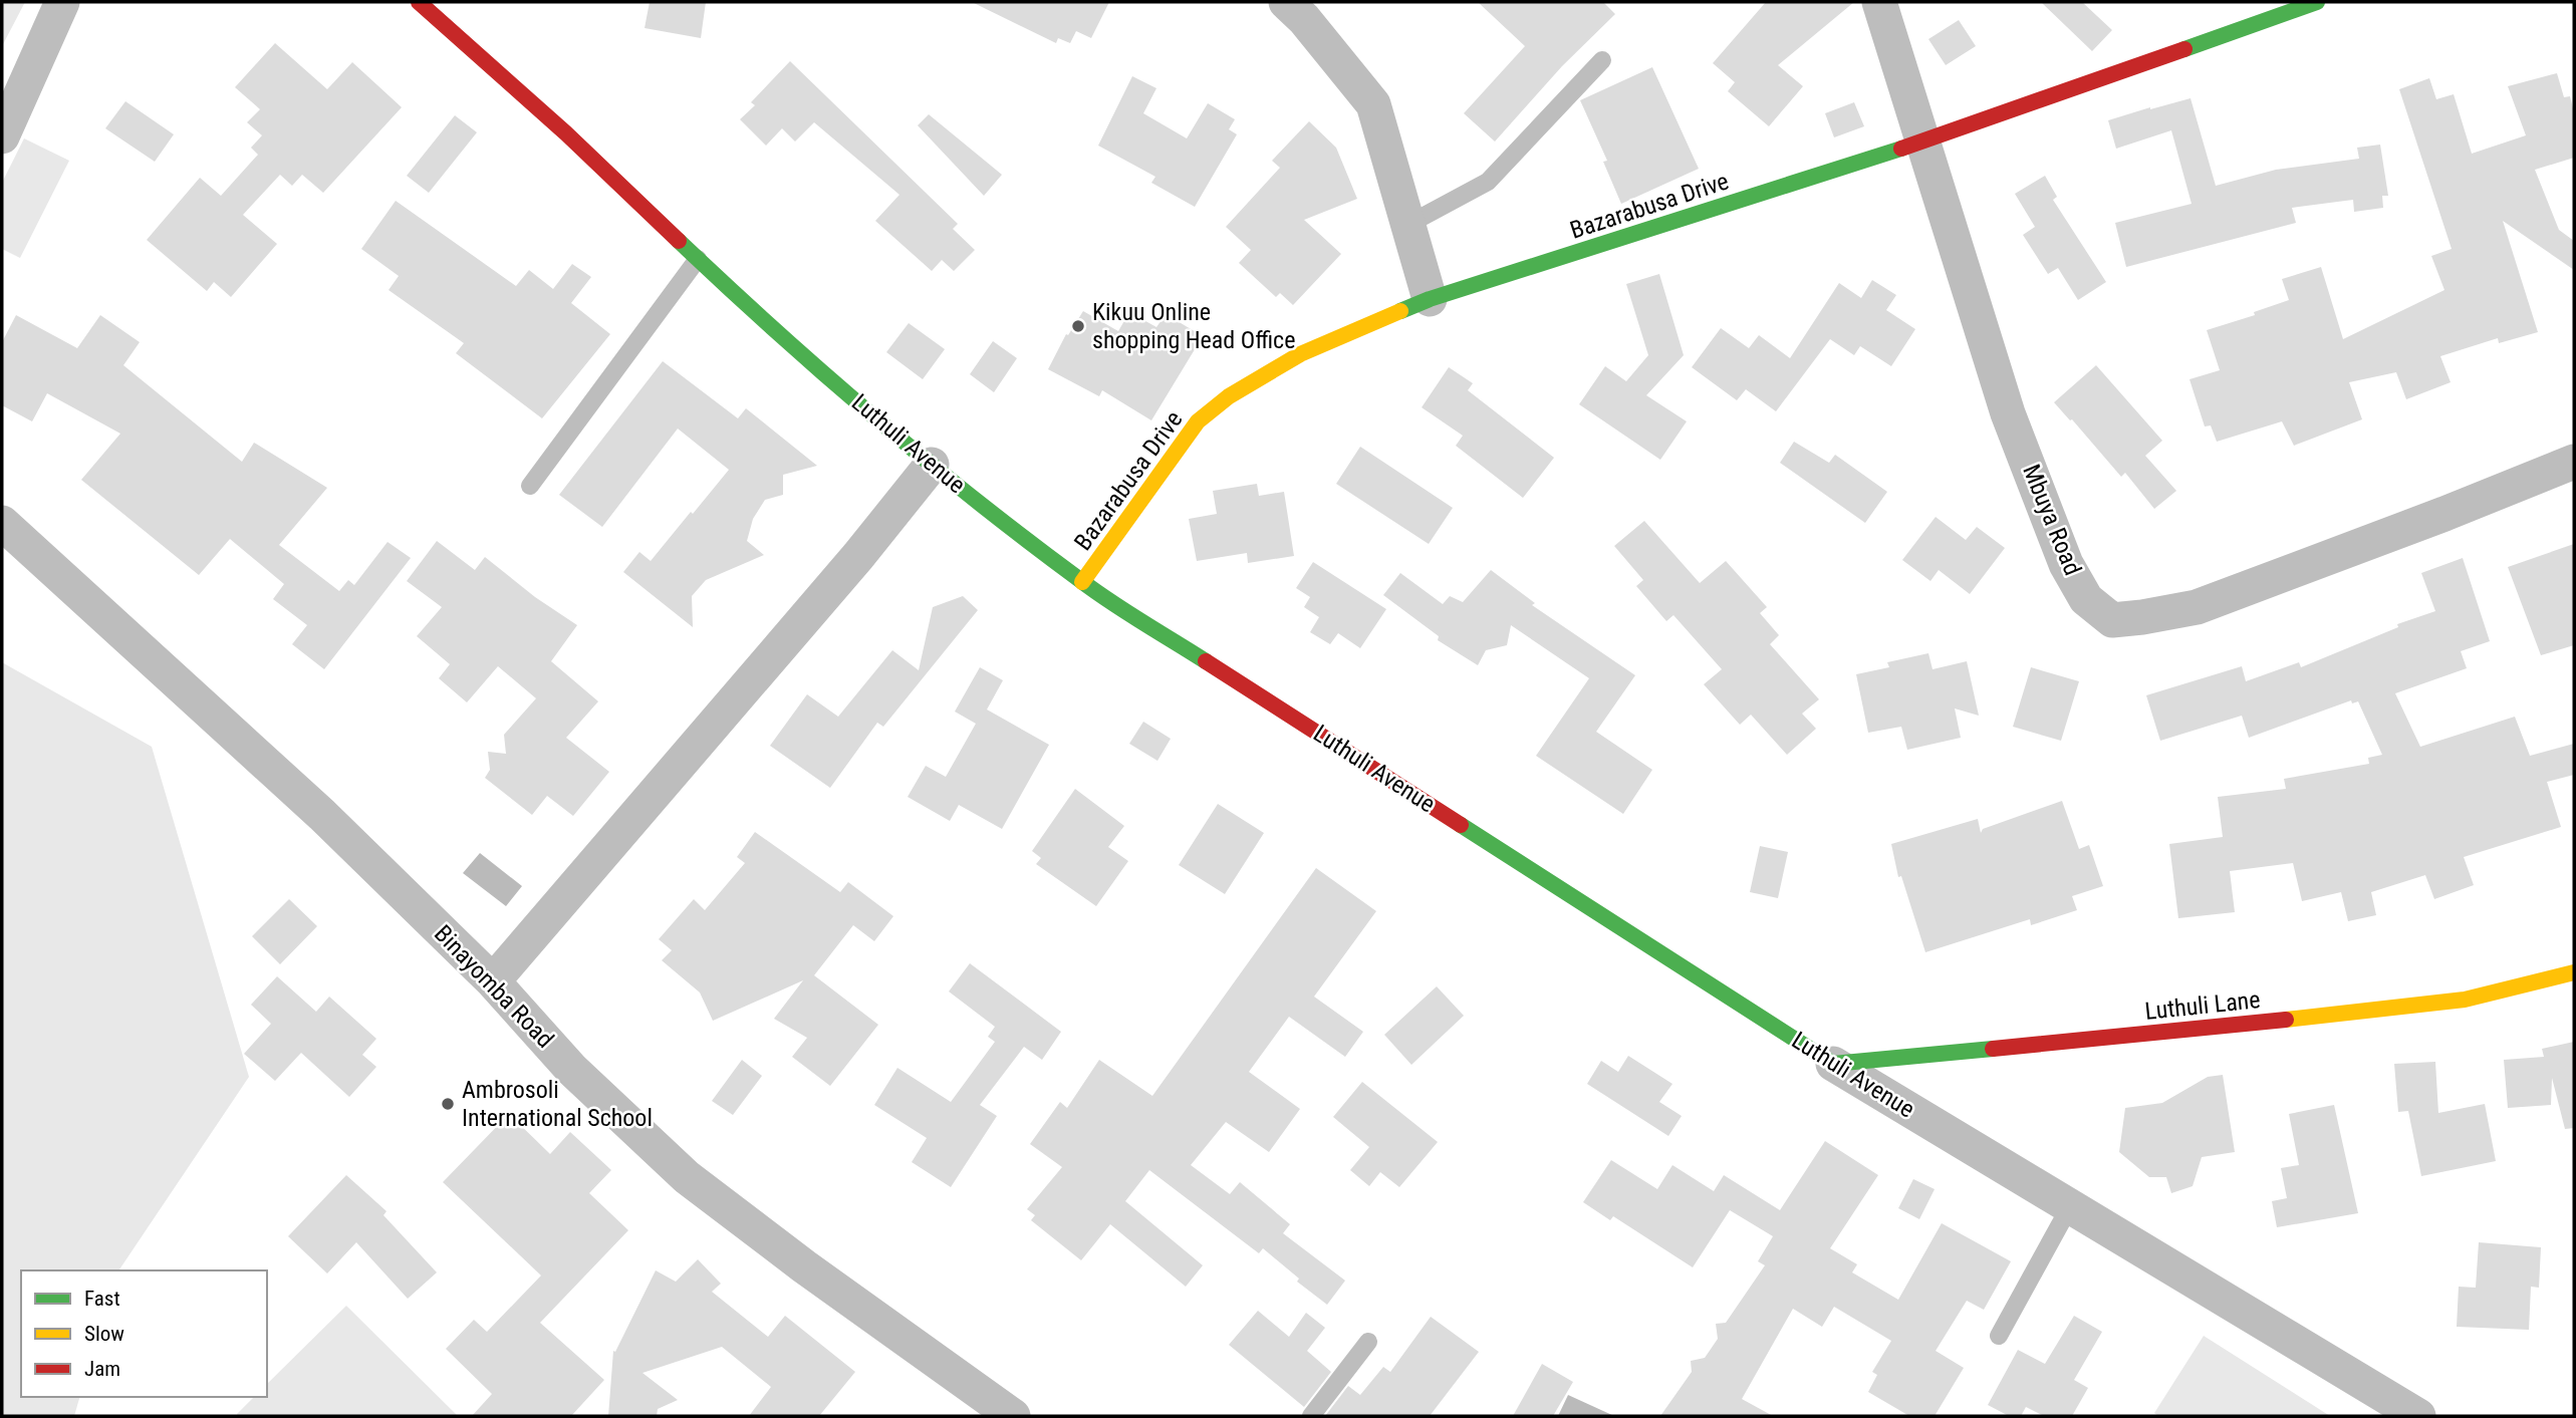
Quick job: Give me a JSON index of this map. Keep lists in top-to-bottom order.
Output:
{
  "streets": {
    "street": [
      "Bazarabusa Drive",
      "Luthuli Avenue",
      "Mbuya Road",
      "Binayomba Road",
      "Luthuli Lane"
    ]
  },
  "crossings": [
    ["Bazarabusa Drive", "Luthuli Avenue"],
    ["Bazarabusa Drive", "Mbuya Road"],
    ["Luthuli Avenue", "Luthuli Lane"]
  ],
  "places": ["Kikuu Online shopping Head Office", "Ambrosoli International School"],
  "legend": ["Fast", "Slow", "Jam"]
}
